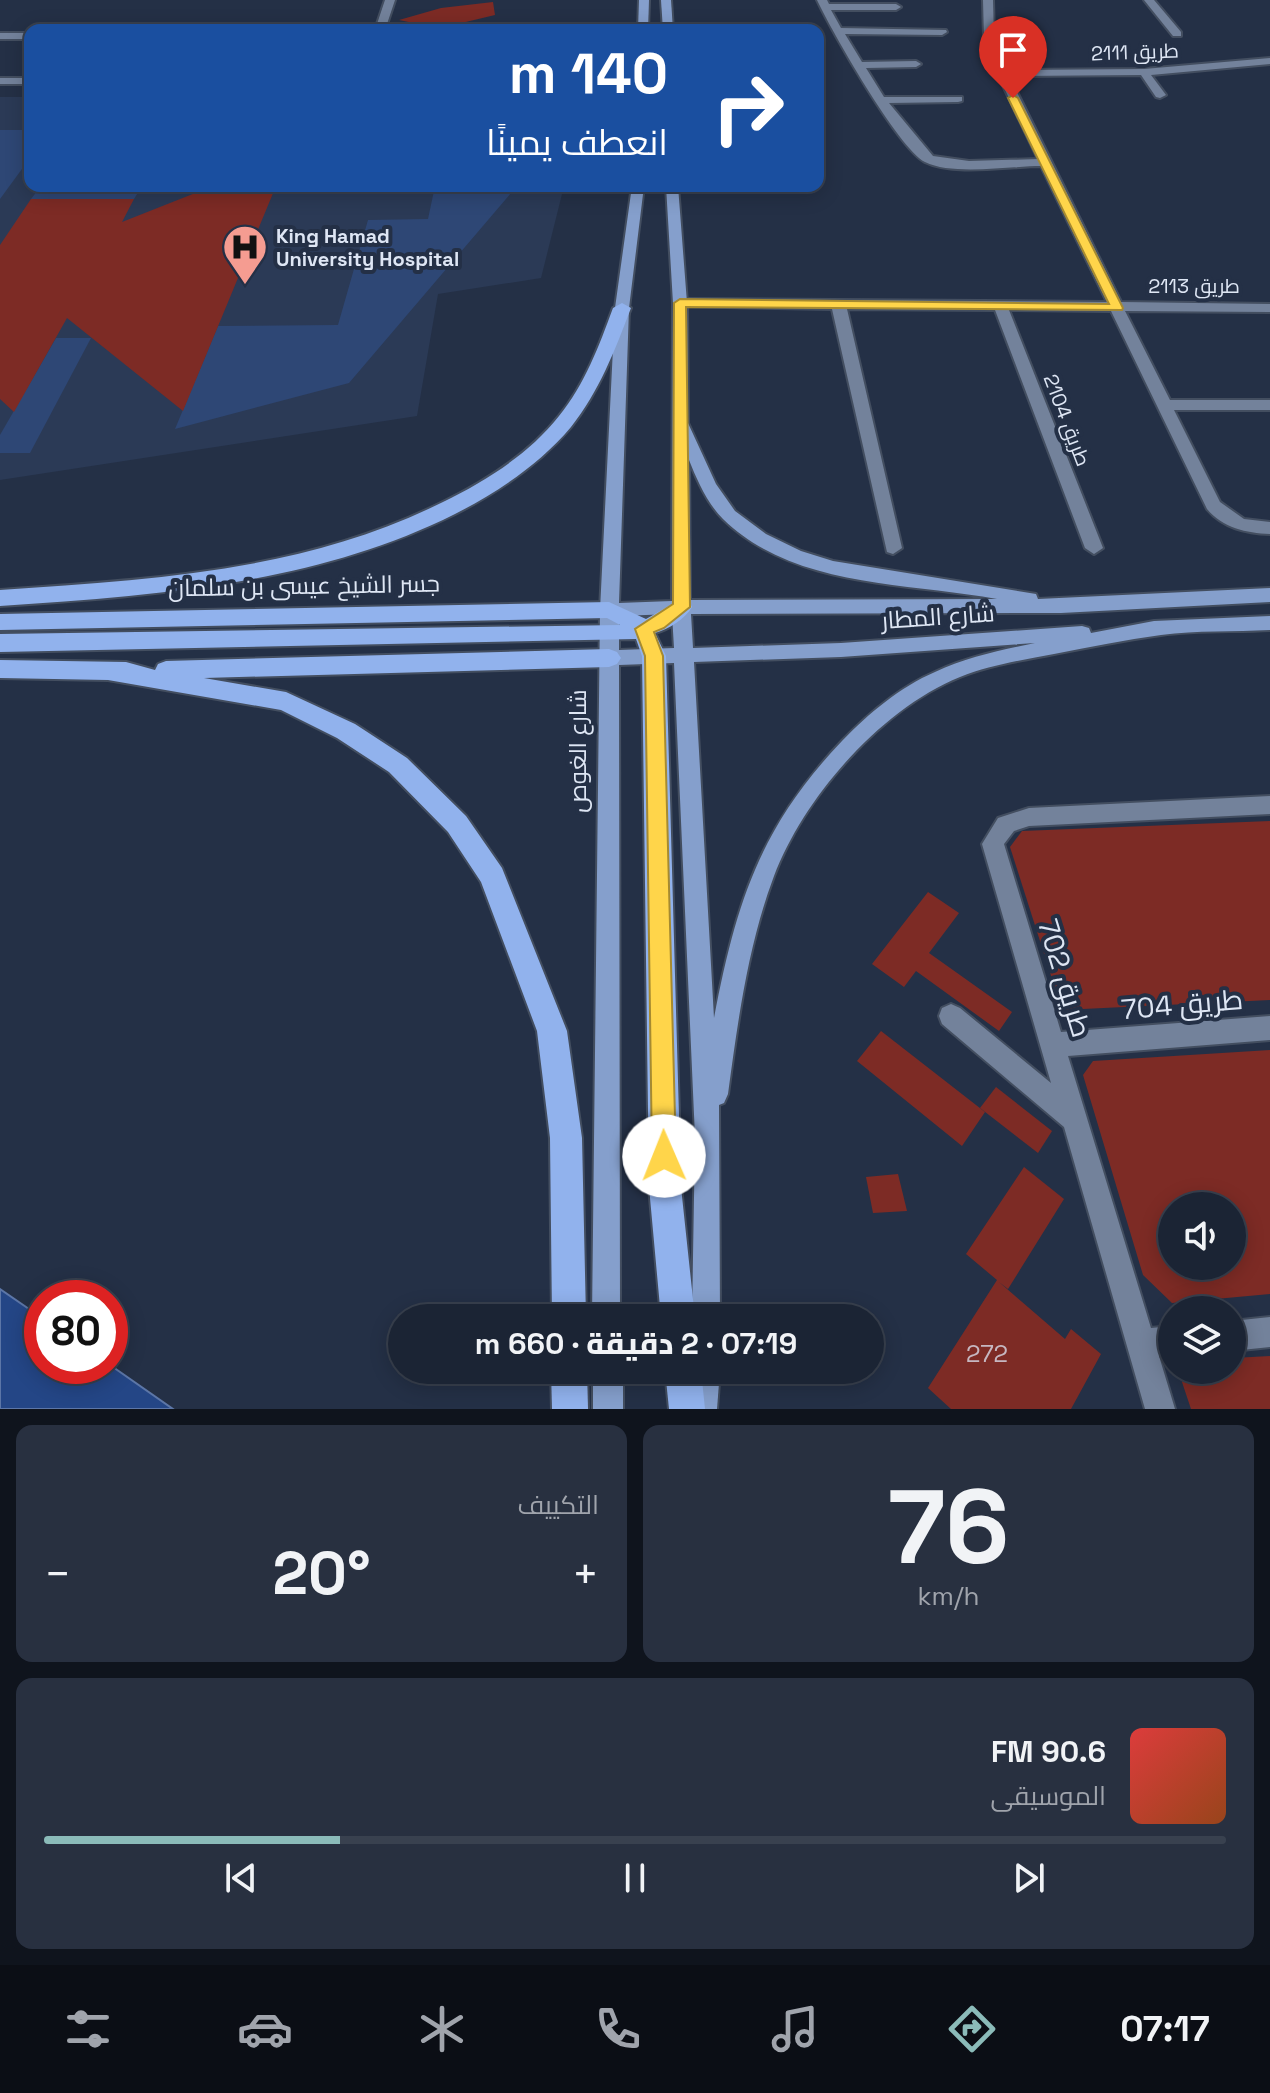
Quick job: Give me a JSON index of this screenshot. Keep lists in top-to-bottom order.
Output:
{
  "streets": {
    "highway": ["جسر الشيخ عيسى بن سلمان"],
    "main road": ["شارع المطار", "شارع الغوص"],
    "street": [
      "طريق 2111",
      "طريق 2113",
      "طريق 2104",
      "طريق 702",
      "طريق 704"
    ]
  },
  "crossings": [
    ["جسر الشيخ عيسى بن سلمان", "شارع المطار"],
    ["جسر الشيخ عيسى بن سلمان", "شارع الغوص"],
    ["شارع المطار", "شارع الغوص"],
    ["طريق 702", "طريق 704"]
  ],
  "places": {
    "hospital": ["King Hamad University Hospital"]
  },
  "house_numbers": ["272"],
  "page": {
    "turn": ["140 m", "انعطف يمينًا"],
    "limit": "80",
    "trip": "07:19 · 2 دقيقة · 660 m",
    "tile": [
      ["76", "km/h"],
      "التكييف"
    ],
    "heat": ["−", "20°", "+"],
    "song": ["90.6 FM", "الموسيقى"],
    "tabs": "07:17"
  }
}
